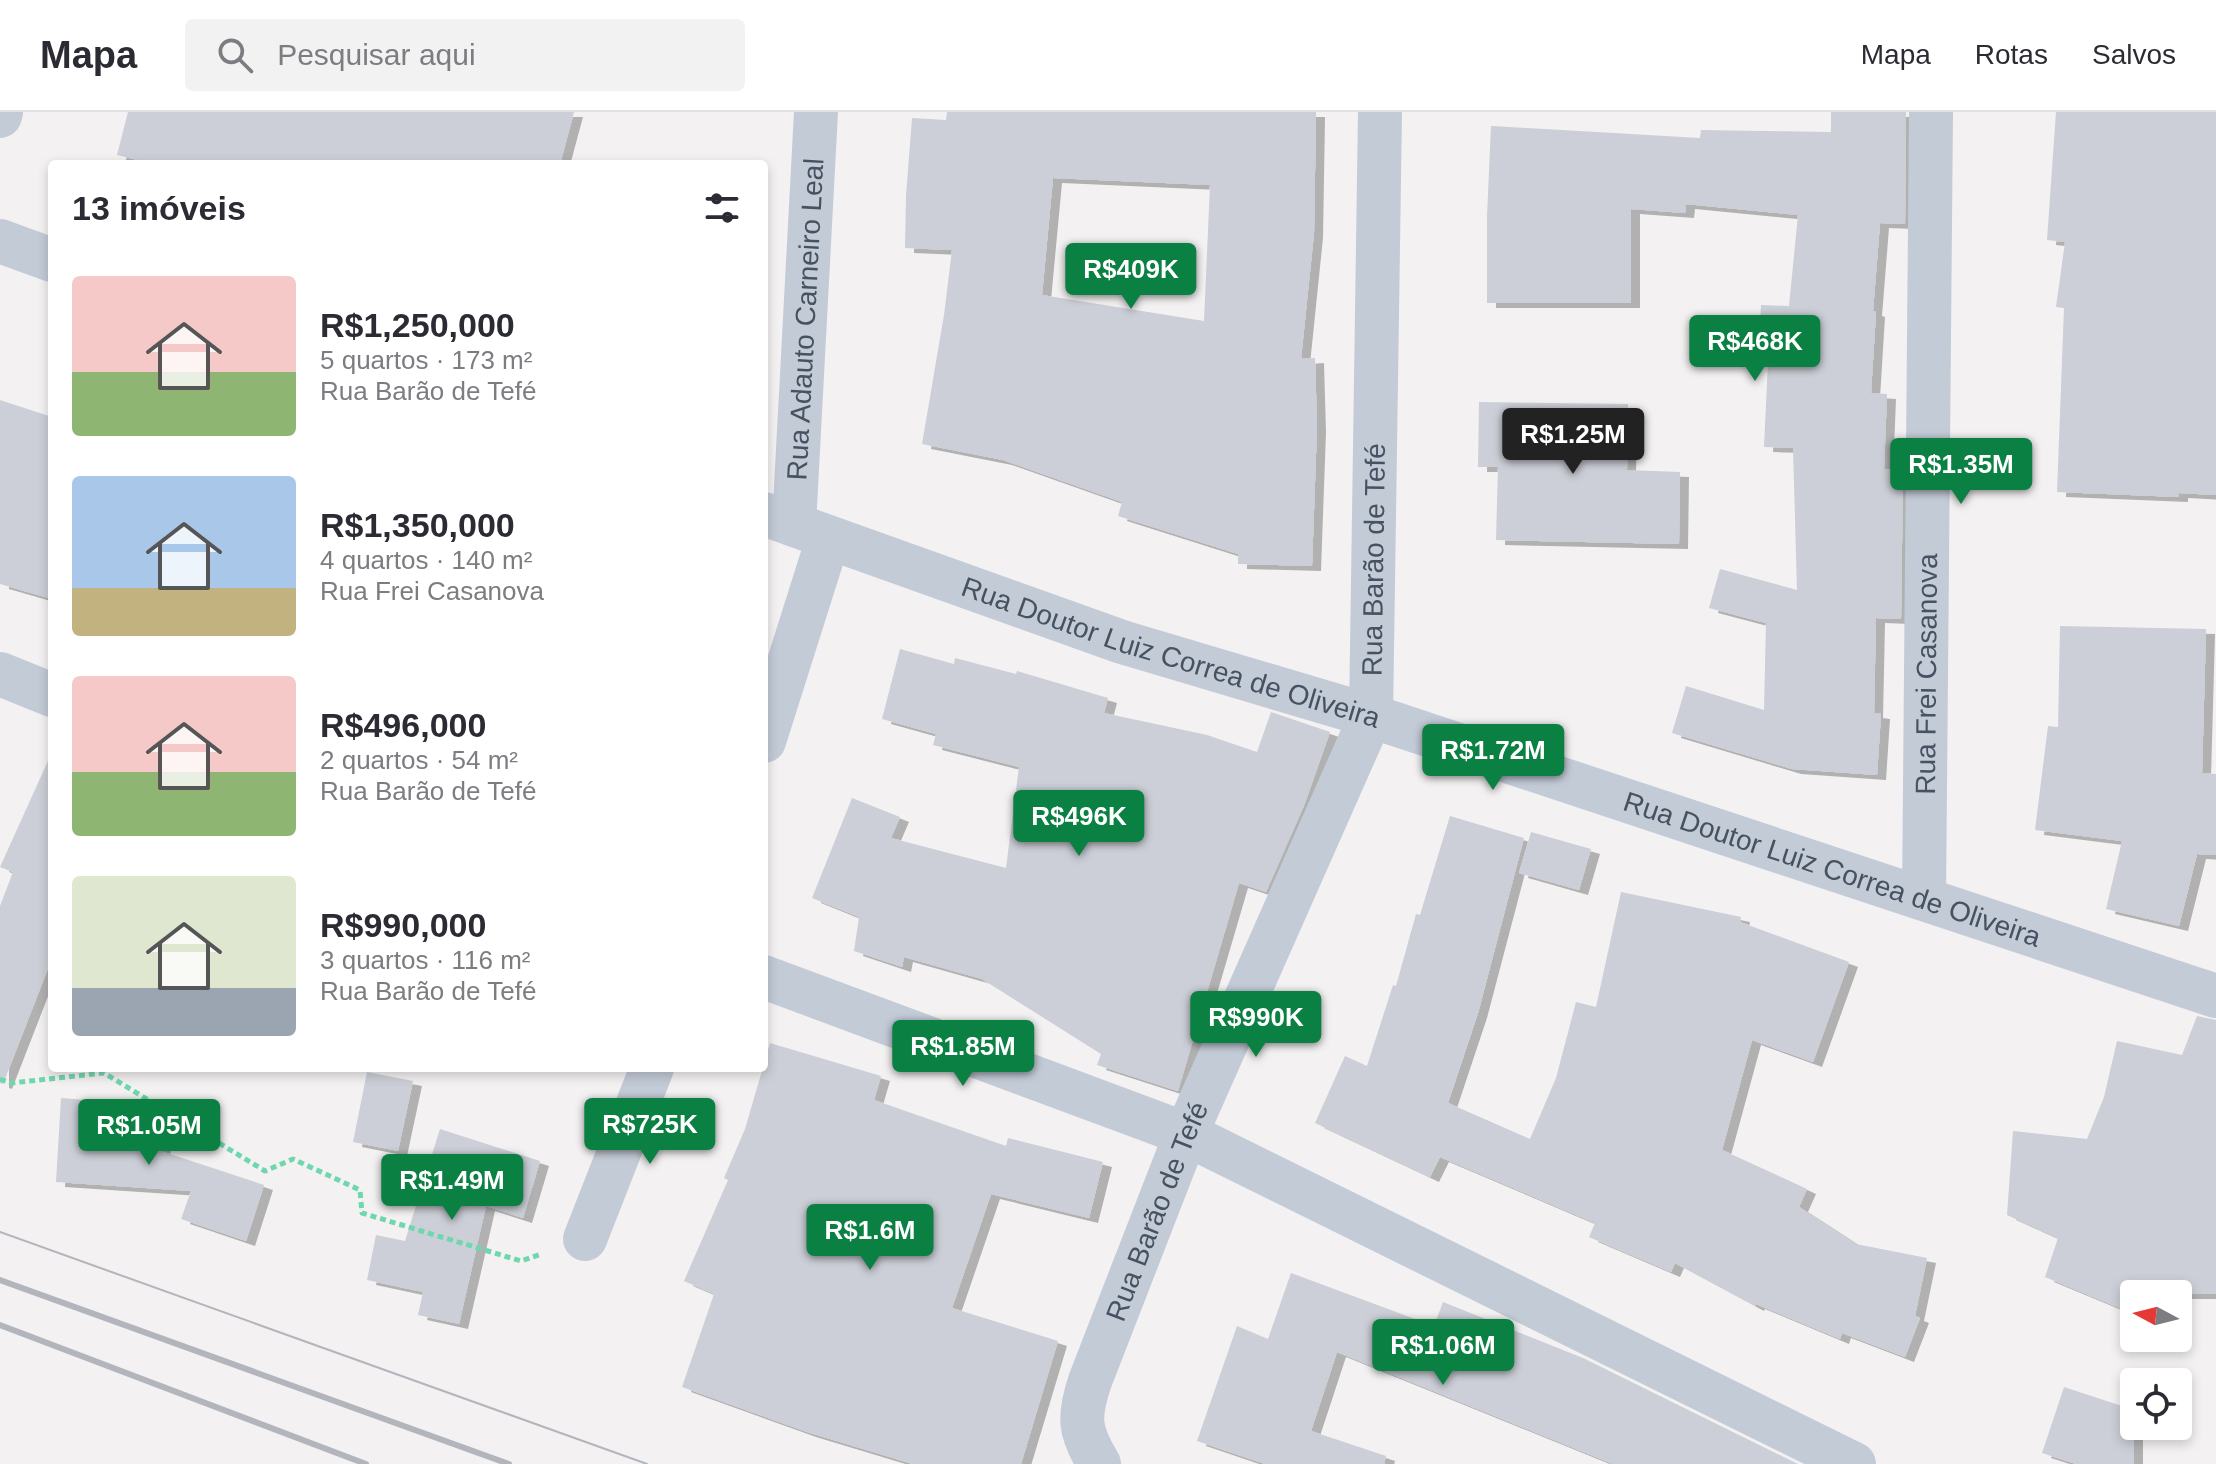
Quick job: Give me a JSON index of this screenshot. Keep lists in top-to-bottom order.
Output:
{
  "streets": {
    "street": [
      "Rua Adauto Carneiro Leal",
      "Rua Barão de Tefé",
      "Rua Doutor Luiz Correa de Oliveira",
      "Rua Frei Casanova"
    ]
  },
  "crossings": [
    ["Rua Adauto Carneiro Leal", "Rua Doutor Luiz Correa de Oliveira"],
    ["Rua Barão de Tefé", "Rua Doutor Luiz Correa de Oliveira"],
    ["Rua Doutor Luiz Correa de Oliveira", "Rua Frei Casanova"]
  ],
  "north": "left",
  "page": {
    "header": "Mapa",
    "search": "Pesquisar aqui",
    "nav": ["Mapa", "Rotas", "Salvos"],
    "heading": "13 imóveis",
    "price": [
      "R$409K",
      "R$468K",
      "R$1.25M",
      "R$1.35M",
      "R$1.72M",
      "R$496K",
      "R$990K",
      "R$1.85M",
      "R$725K",
      "R$1.05M",
      "R$1.49M",
      "R$1.6M",
      "R$1.06M"
    ],
    "list": [
      {
        "name": "R$1,250,000",
        "note": "5 quartos · 173 m² · Rua Barão de Tefé"
      },
      {
        "name": "R$1,350,000",
        "note": "4 quartos · 140 m² · Rua Frei Casanova"
      },
      {
        "name": "R$496,000",
        "note": "2 quartos · 54 m² · Rua Barão de Tefé"
      },
      {
        "name": "R$990,000",
        "note": "3 quartos · 116 m² · Rua Barão de Tefé"
      }
    ]
  }
}
